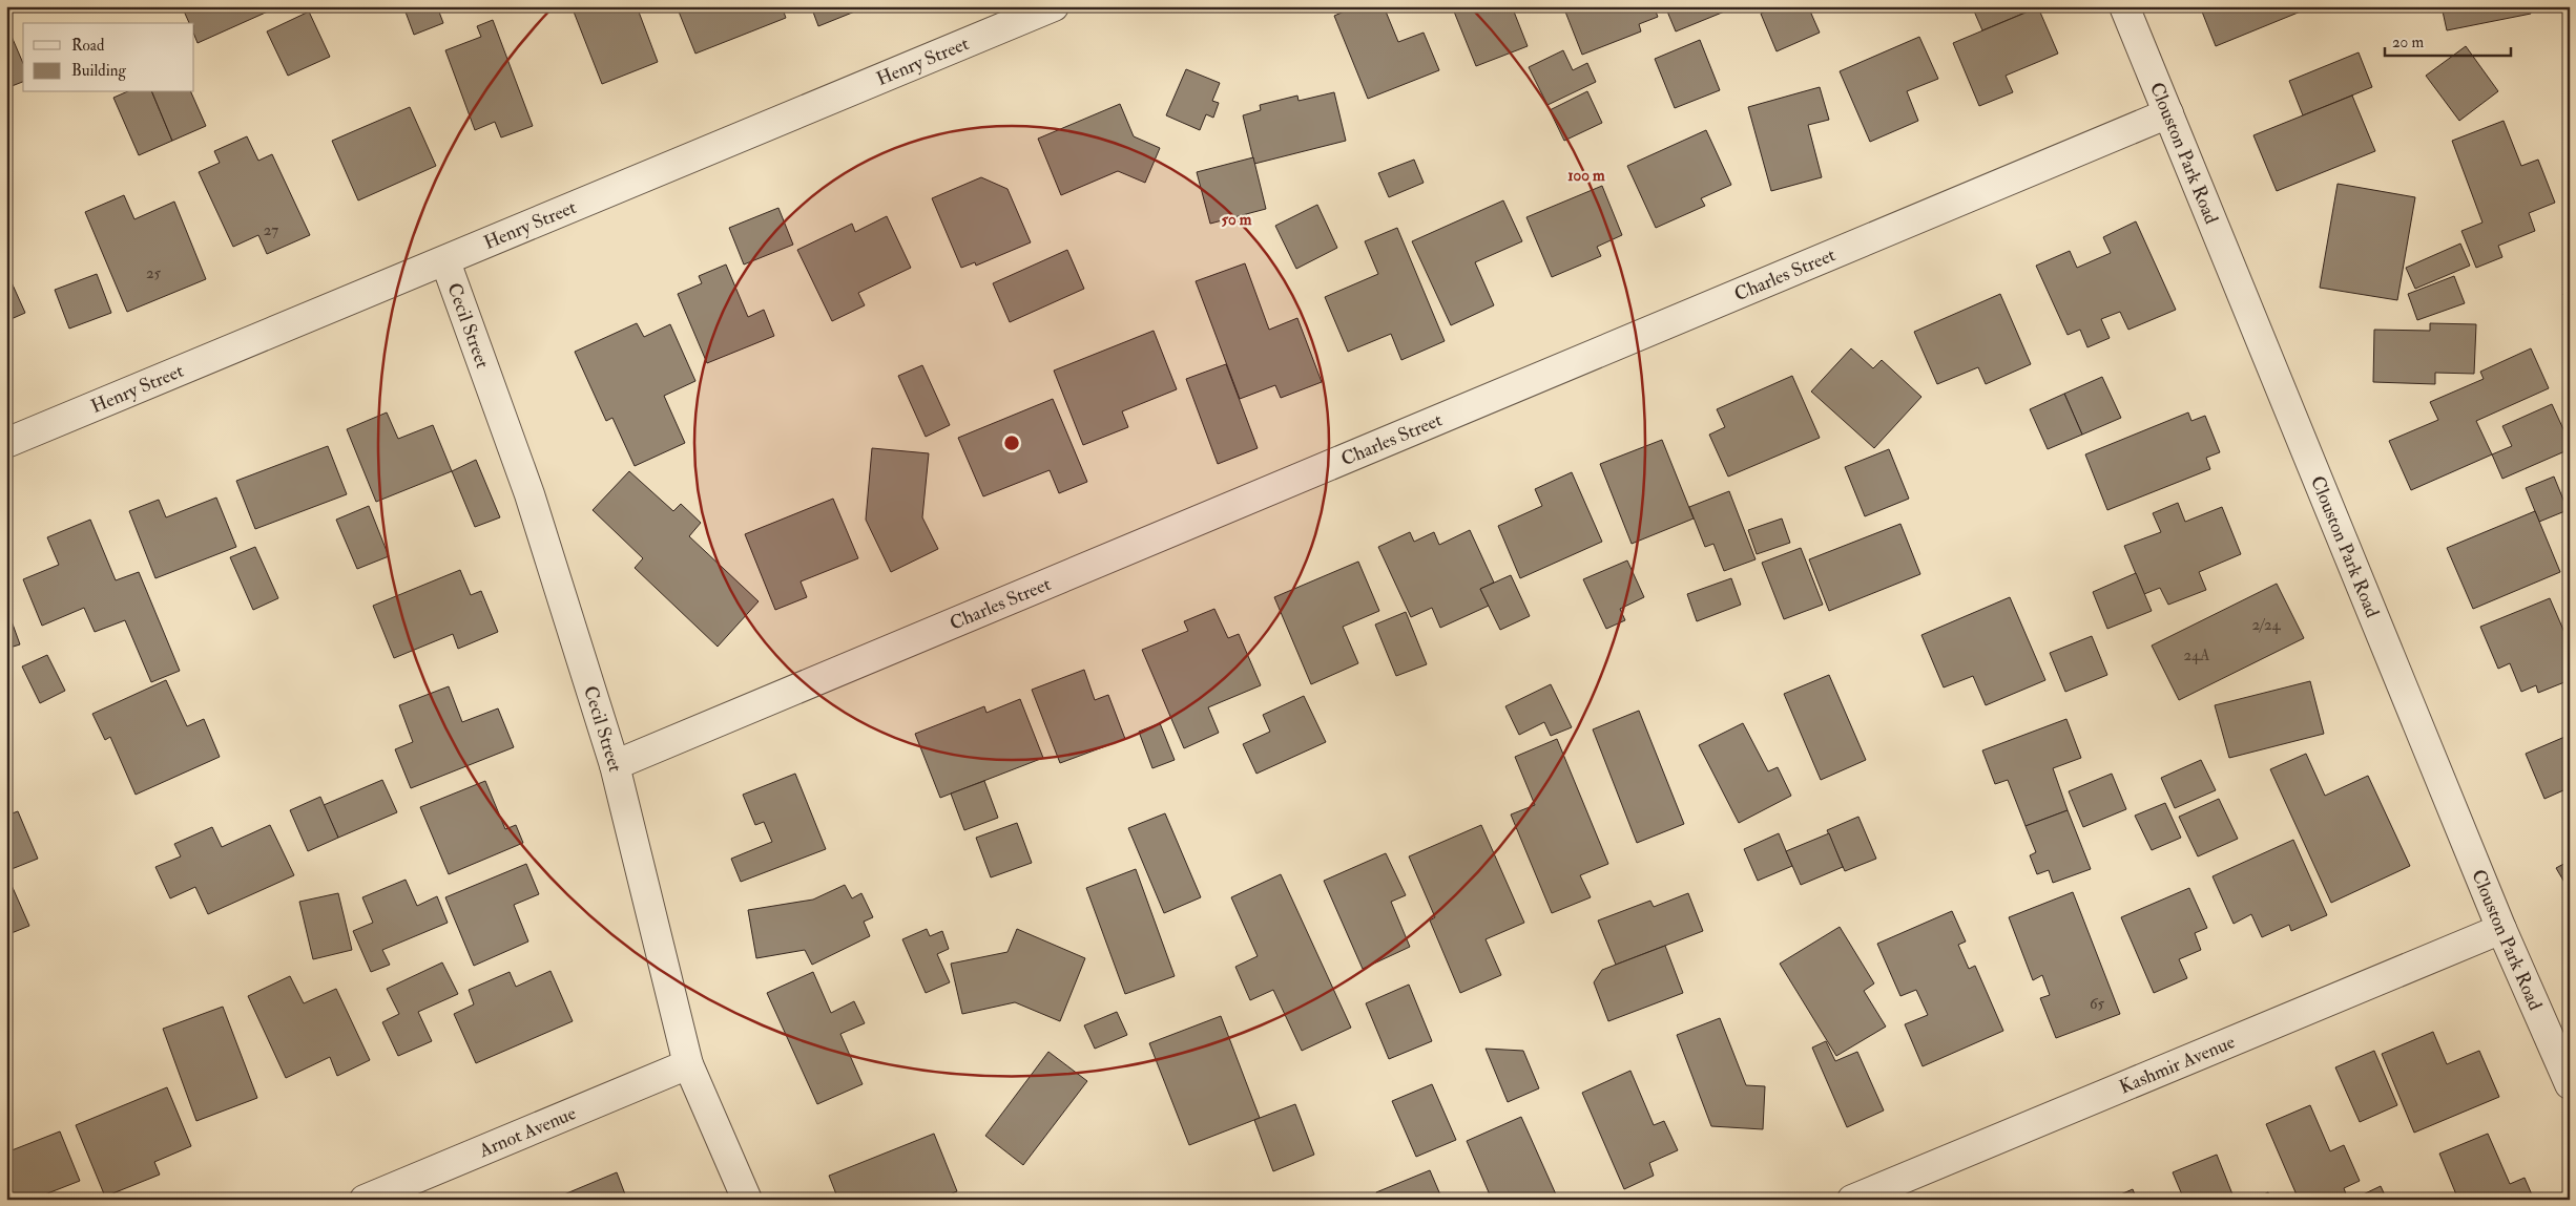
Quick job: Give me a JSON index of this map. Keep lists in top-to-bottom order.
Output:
{
  "streets": {
    "street": [
      "Henry Street",
      "Clouston Park Road",
      "Charles Street",
      "Cecil Street",
      "Kashmir Avenue",
      "Arnot Avenue"
    ]
  },
  "crossings": [
    ["Henry Street", "Cecil Street"],
    ["Clouston Park Road", "Charles Street"],
    ["Clouston Park Road", "Kashmir Avenue"],
    ["Charles Street", "Cecil Street"],
    ["Cecil Street", "Arnot Avenue"]
  ],
  "house_numbers": [
    "27",
    "25",
    "2/24",
    "24A",
    "65"
  ],
  "legend": ["Road", "Building"],
  "scale_bar": "20 m",
  "rings": ["100 m", "50 m"]
}
